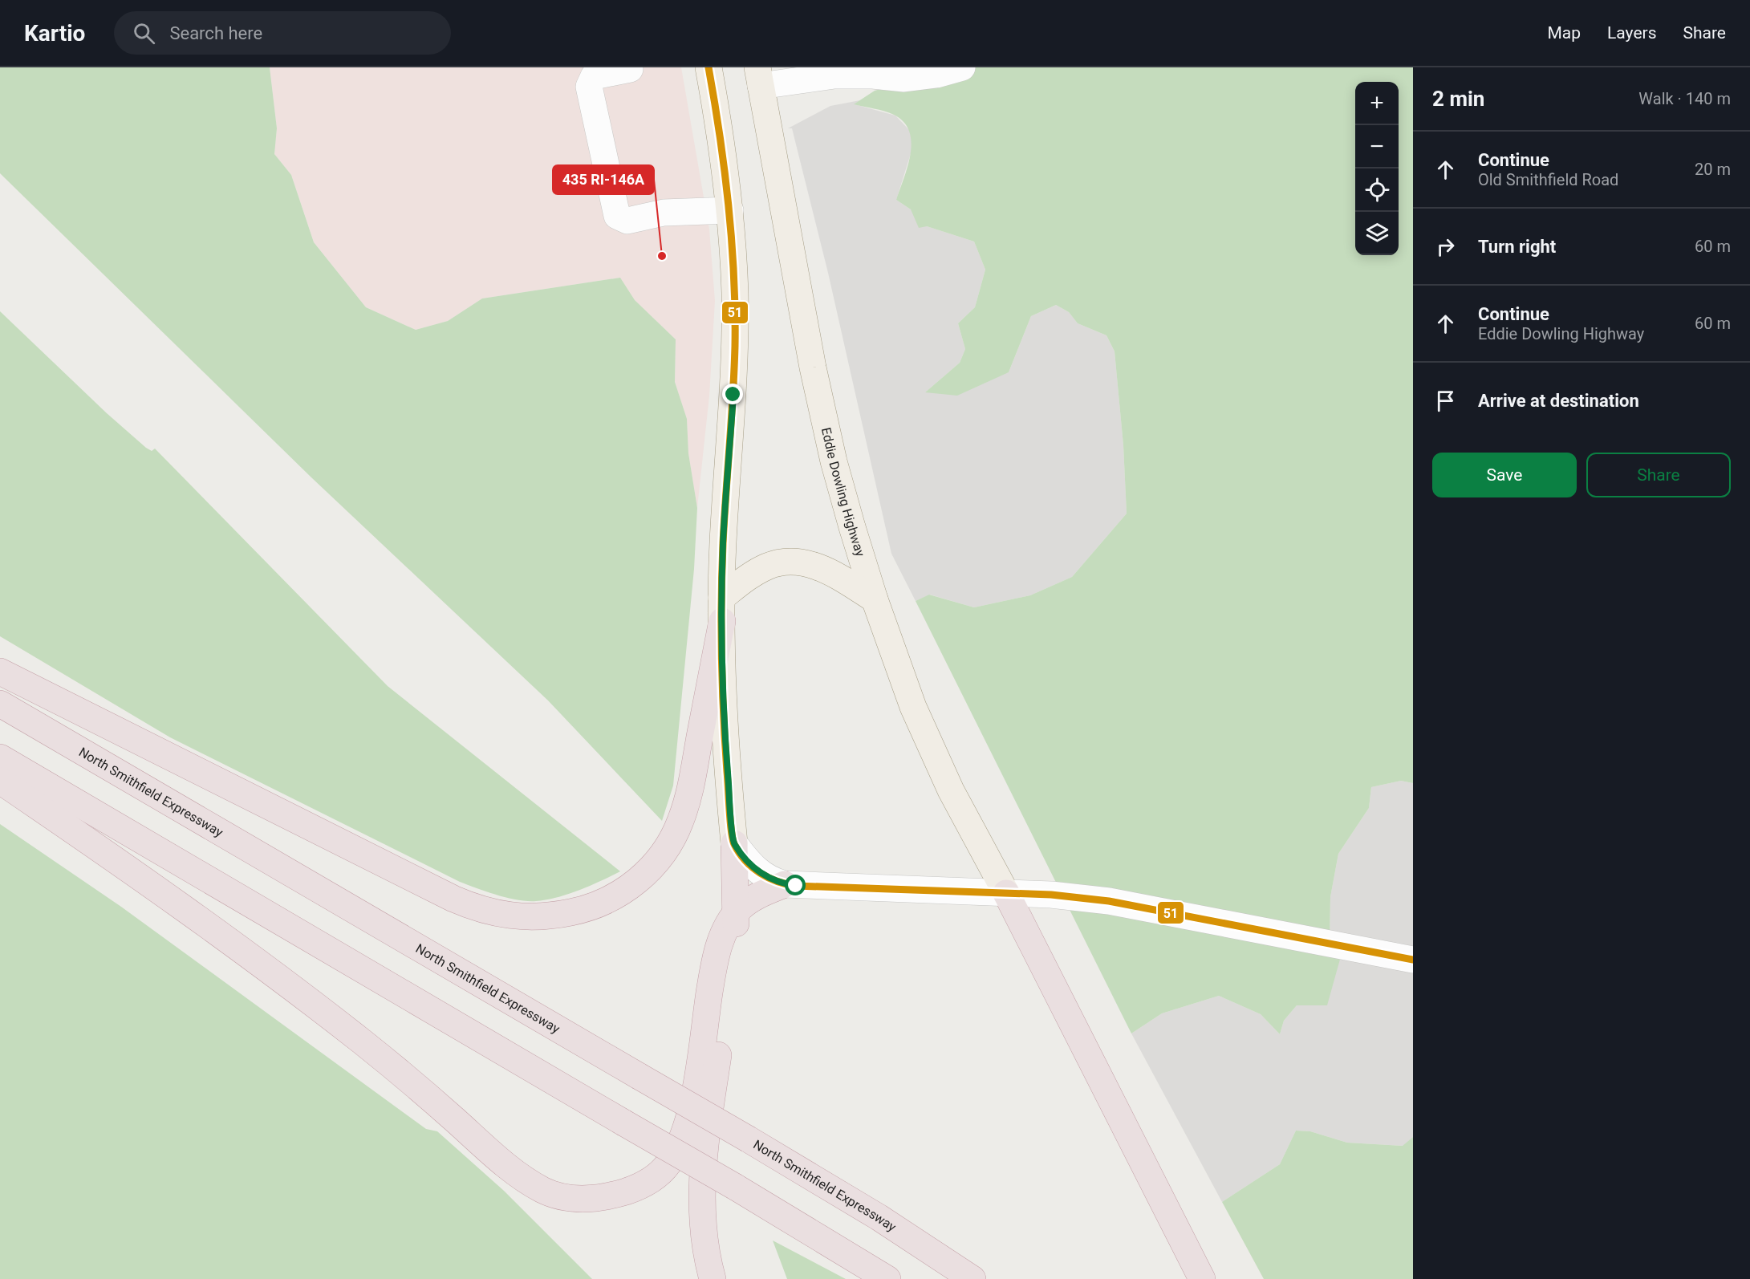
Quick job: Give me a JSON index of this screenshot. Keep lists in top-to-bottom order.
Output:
{
  "streets": {
    "highway": ["North Smithfield Expressway"],
    "main road": ["Eddie Dowling Highway"]
  },
  "places": ["435 RI-146A"],
  "lines": ["transit line 51"],
  "page": {
    "header": "Kartio",
    "search": "Search here",
    "nav": ["Map", "Layers", "Share"],
    "heading": ["2 min", "Walk · 140 m"],
    "map_buttons": ["+", "−"],
    "list": [
      ["Continue", "Old Smithfield Road", "20 m"],
      ["Turn right", "60 m"],
      ["Continue", "Eddie Dowling Highway", "60 m"],
      "Arrive at destination"
    ],
    "buttons": ["Save", "Share"]
  }
}
